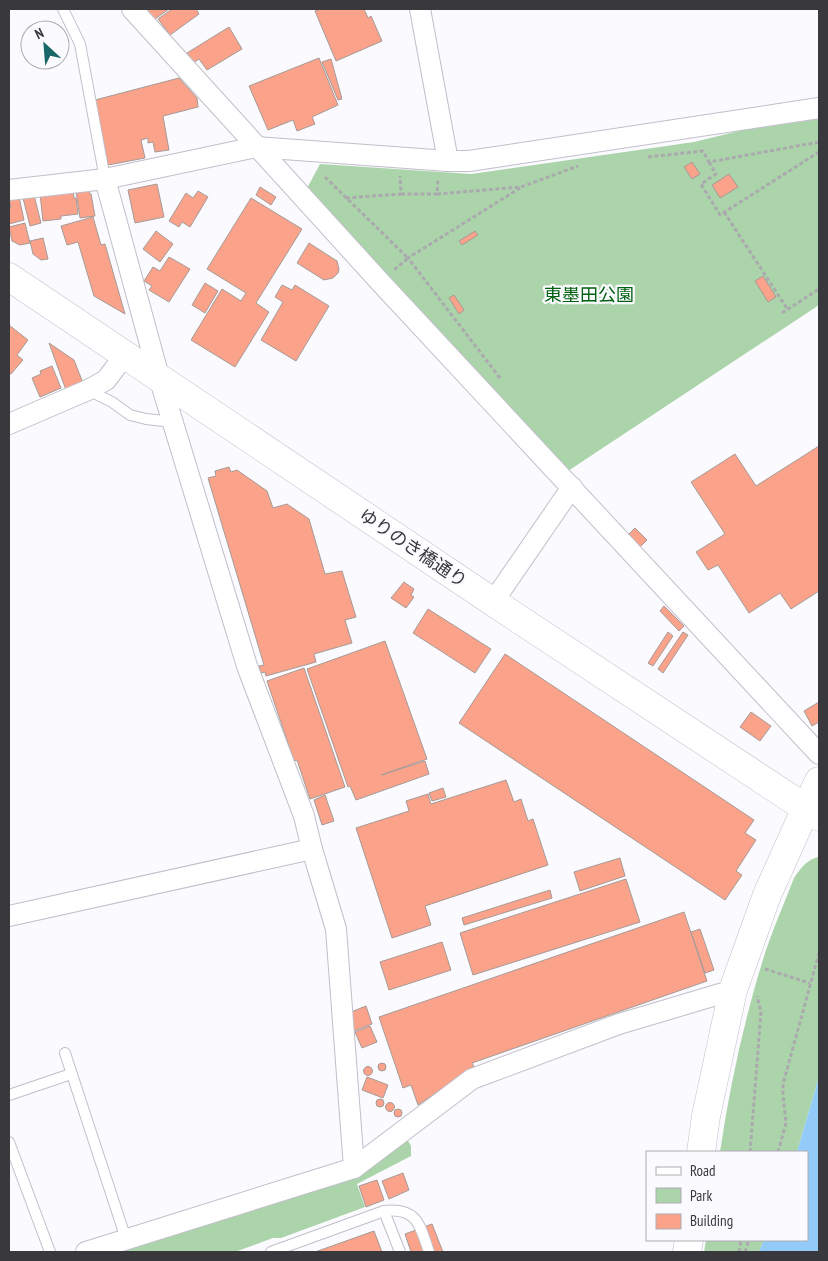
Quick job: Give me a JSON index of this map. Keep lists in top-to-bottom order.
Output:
{
  "streets": {
    "main road": ["ゆりのき橋通り"]
  },
  "parks": ["東墨田公園"],
  "legend": ["Road", "Park", "Building"],
  "north": "top left"
}
